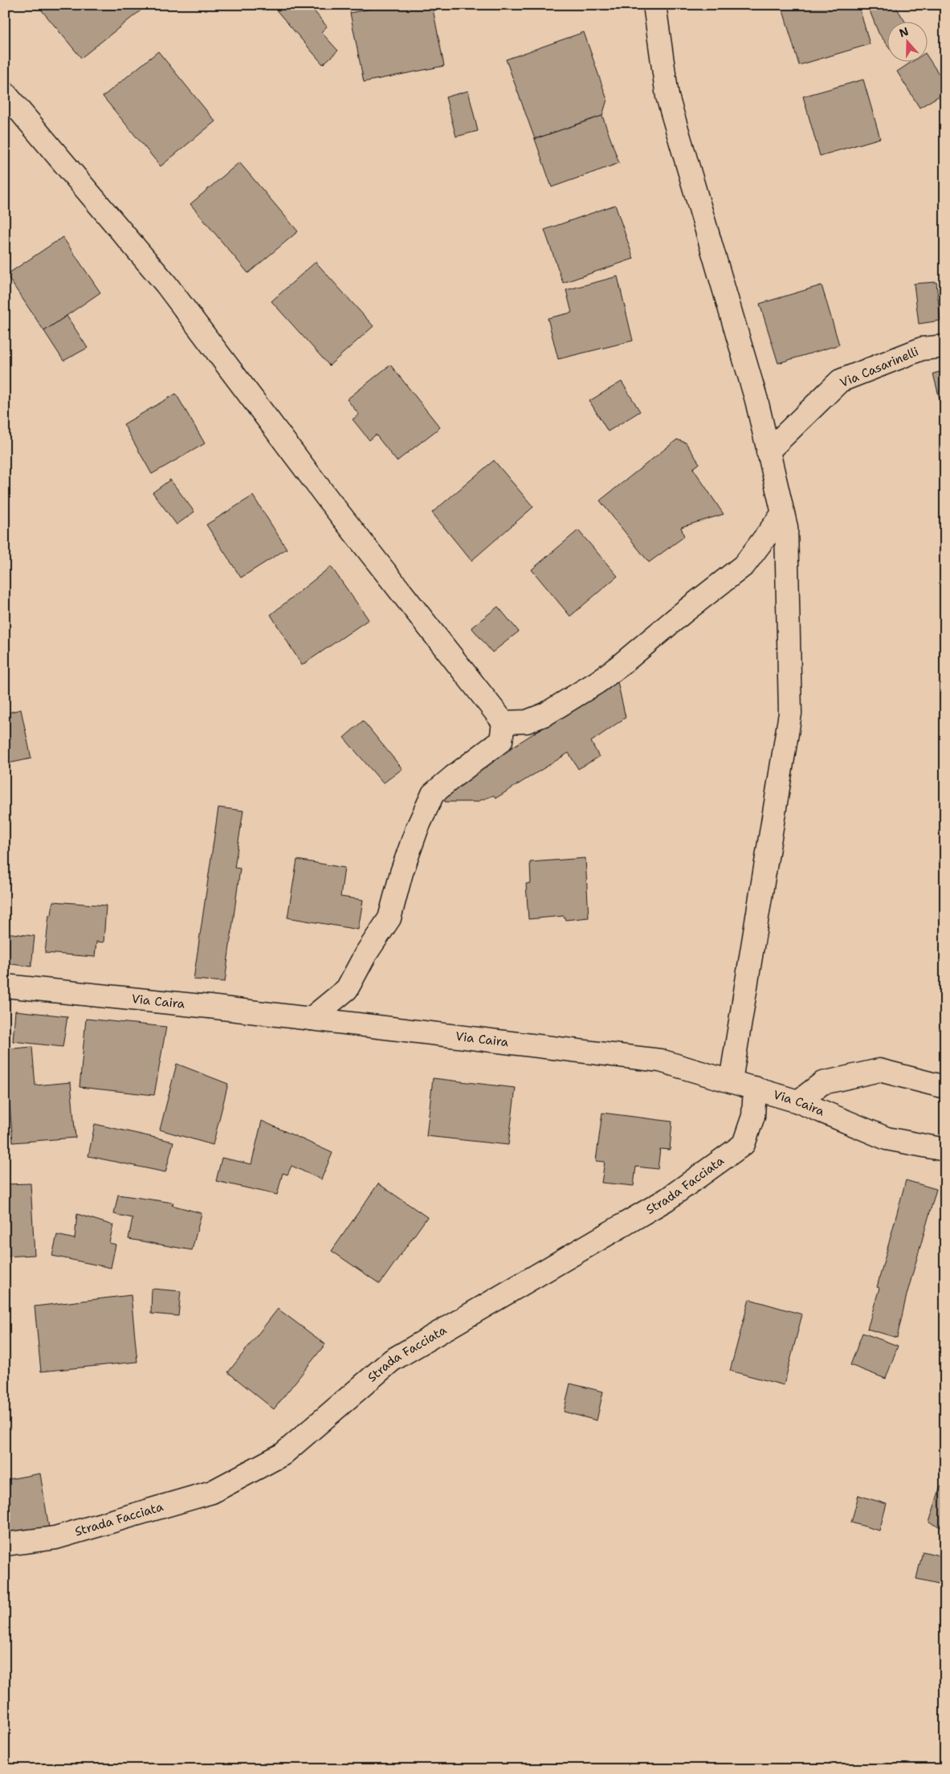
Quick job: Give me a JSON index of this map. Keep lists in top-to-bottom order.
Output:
{
  "streets": {
    "street": ["Via Casarinelli", "Via Caira", "Strada Facciata"]
  },
  "crossings": [
    ["Via Caira", "Strada Facciata"]
  ],
  "north": "top"
}
